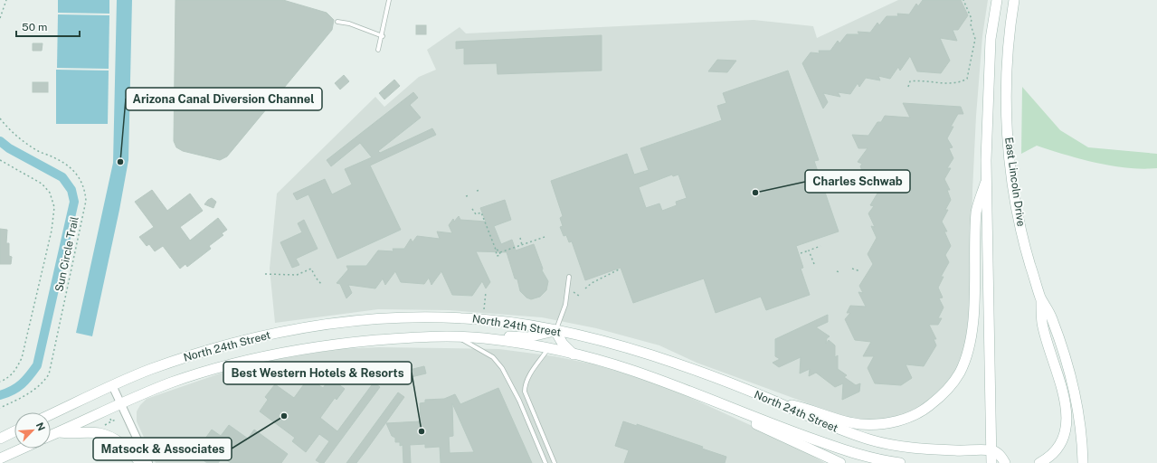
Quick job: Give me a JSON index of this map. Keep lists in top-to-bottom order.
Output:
{
  "streets": {
    "main road": ["East Lincoln Drive", "North 24th Street"],
    "path": ["Sun Circle Trail"]
  },
  "crossings": [
    ["East Lincoln Drive", "North 24th Street"]
  ],
  "places": [
    "Arizona Canal Diversion Channel",
    "Charles Schwab",
    "Matsock & Associates",
    "Best Western Hotels & Resorts"
  ],
  "scale_bar": "50 m",
  "north": "top right"
}
